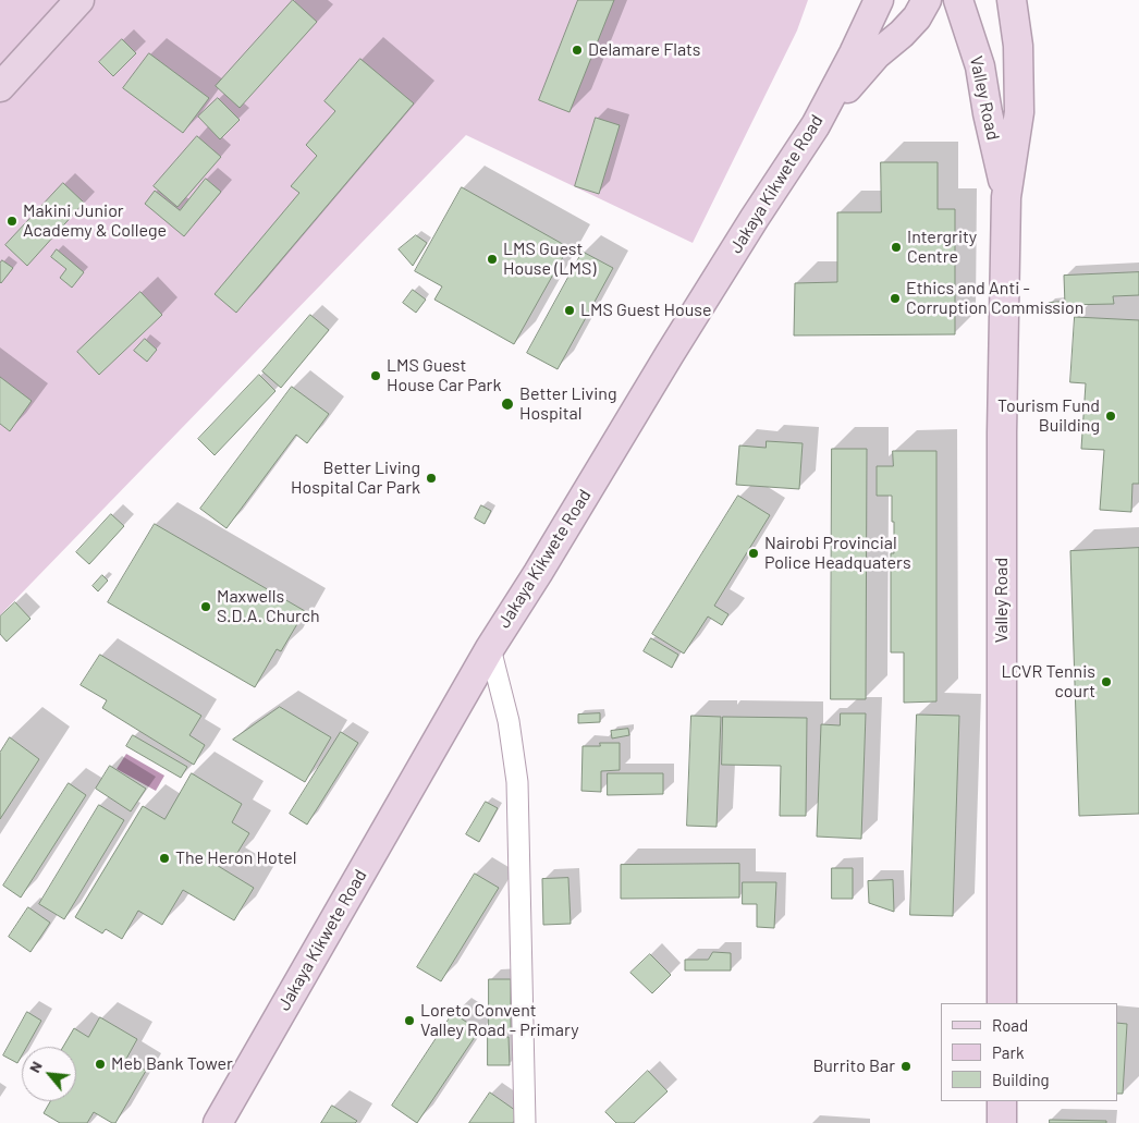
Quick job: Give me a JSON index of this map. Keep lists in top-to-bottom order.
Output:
{
  "streets": {
    "street": ["Valley Road", "Jakaya Kikwete Road"]
  },
  "places": [
    "Delamare Flats",
    "Makini Junior Academy & College",
    "Intergrity Centre",
    "LMS Guest House (LMS)",
    "Ethics and Anti - Corruption Commission",
    "LMS Guest House",
    "LMS Guest House Car Park",
    "Better Living Hospital",
    "Tourism Fund Building",
    "Better Living Hospital Car Park",
    "Nairobi Provincial Police Headquaters",
    "Maxwells S.D.A. Church",
    "LCVR Tennis court",
    "The Heron Hotel",
    "Loreto Convent Valley Road - Primary",
    "Meb Bank Tower",
    "Burrito Bar"
  ],
  "legend": ["Road", "Park", "Building"],
  "north": "top left"
}
